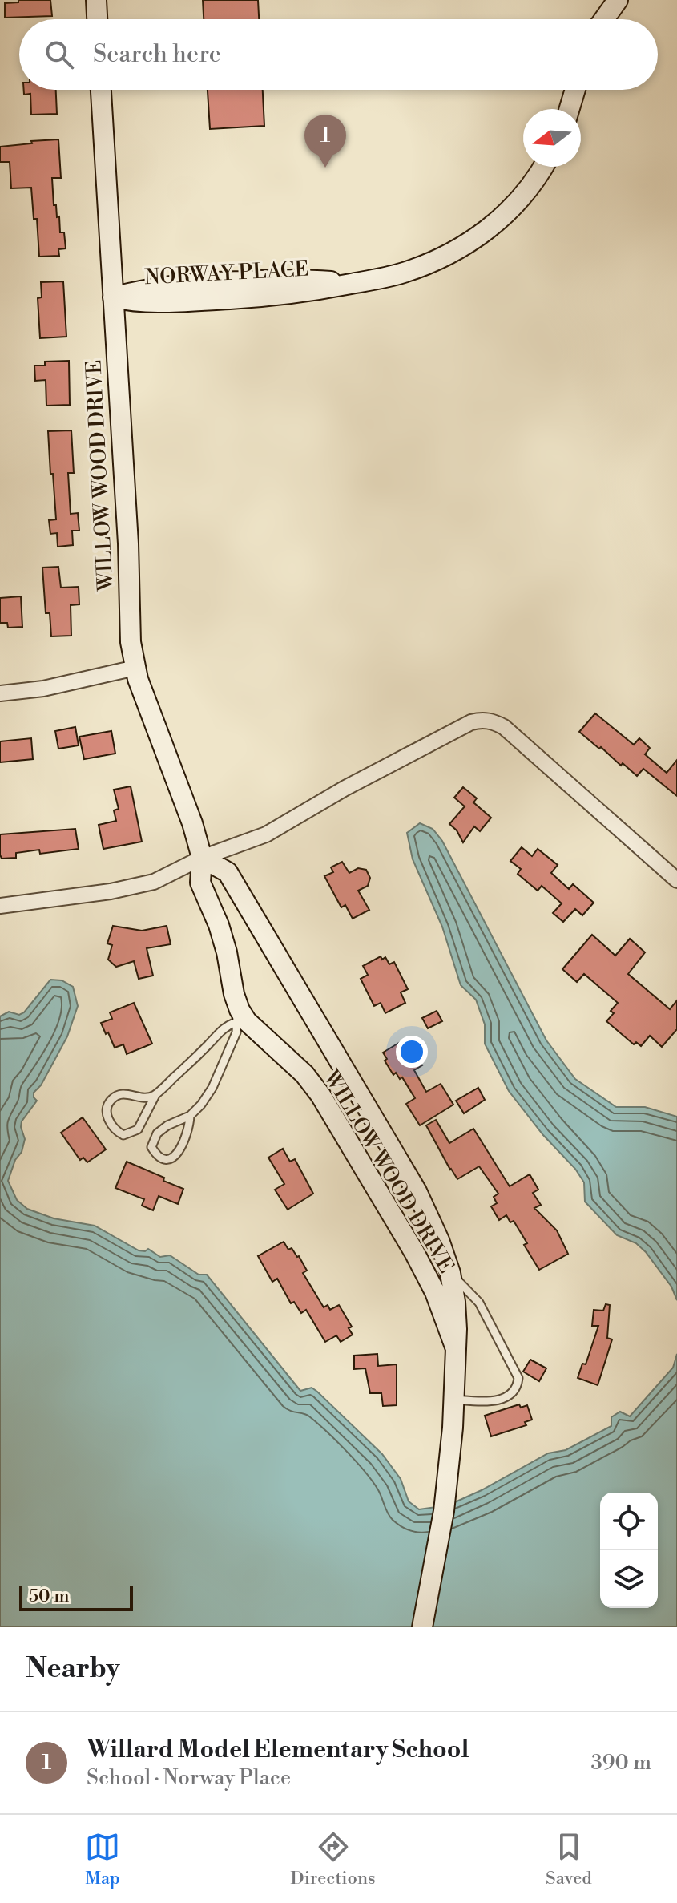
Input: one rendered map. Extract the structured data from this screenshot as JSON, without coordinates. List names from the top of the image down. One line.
{"streets":{"street":["NORWAY PLACE","WILLOW WOOD DRIVE"]},"crossings":[["NORWAY PLACE","WILLOW WOOD DRIVE"]],"scale_bar":"50 m","north":"left","page":{"search":"Search here","pins":"1","scale":"50 m","heading":"Nearby","list":[{"mark":"1","name":"Willard Model Elementary School","note":"School · Norway Place","value":"390 m"}],"nav":["Map","Directions","Saved"]}}
